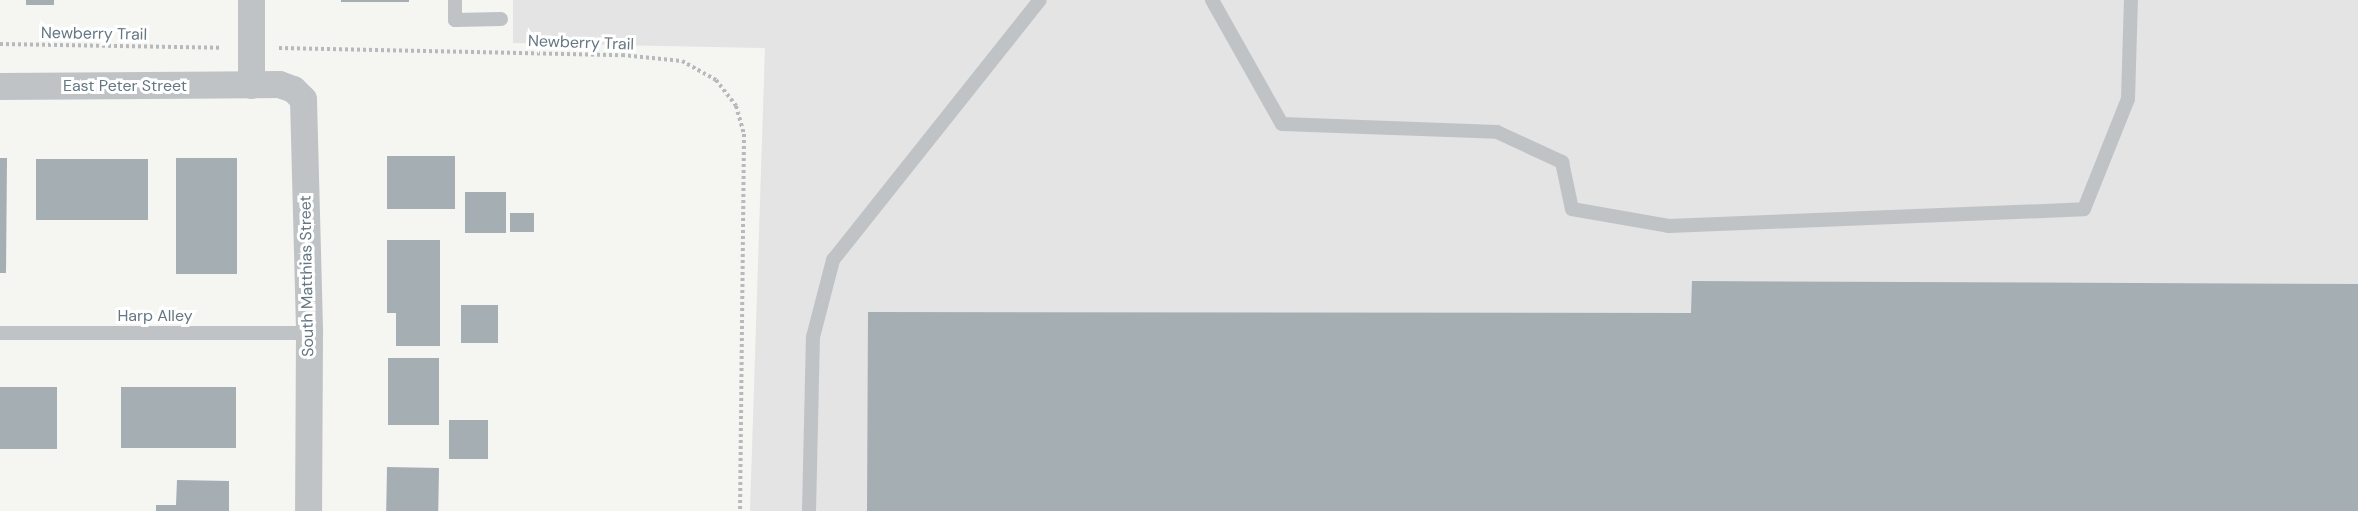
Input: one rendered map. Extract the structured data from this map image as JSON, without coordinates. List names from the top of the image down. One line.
{"streets":{"street":["East Peter Street","South Matthias Street"],"lane":["Harp Alley"],"path":["Newberry Trail"]},"crossings":[["East Peter Street","South Matthias Street"],["South Matthias Street","Harp Alley"]]}
